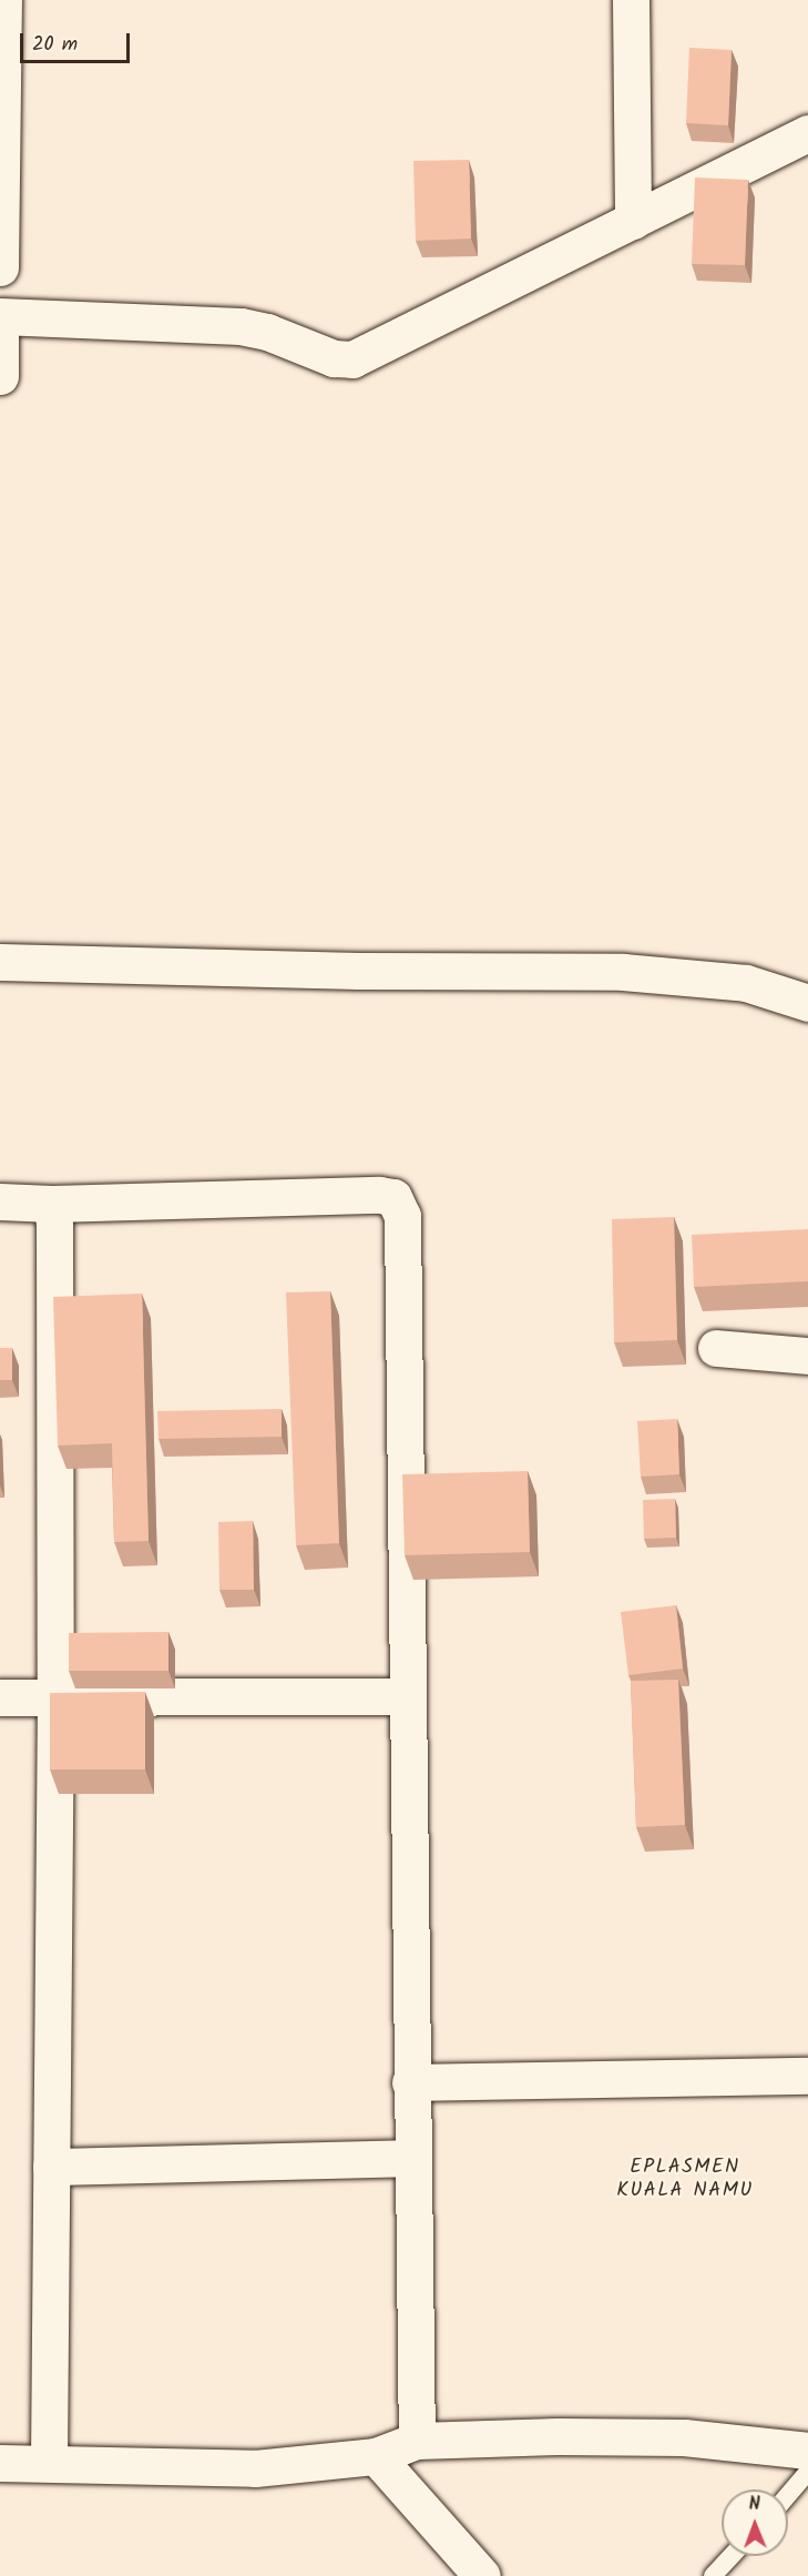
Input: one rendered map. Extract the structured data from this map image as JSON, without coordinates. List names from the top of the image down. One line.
{"districts":["EPLASMEN KUALA NAMU"],"scale_bar":"20 m","north":"top"}
